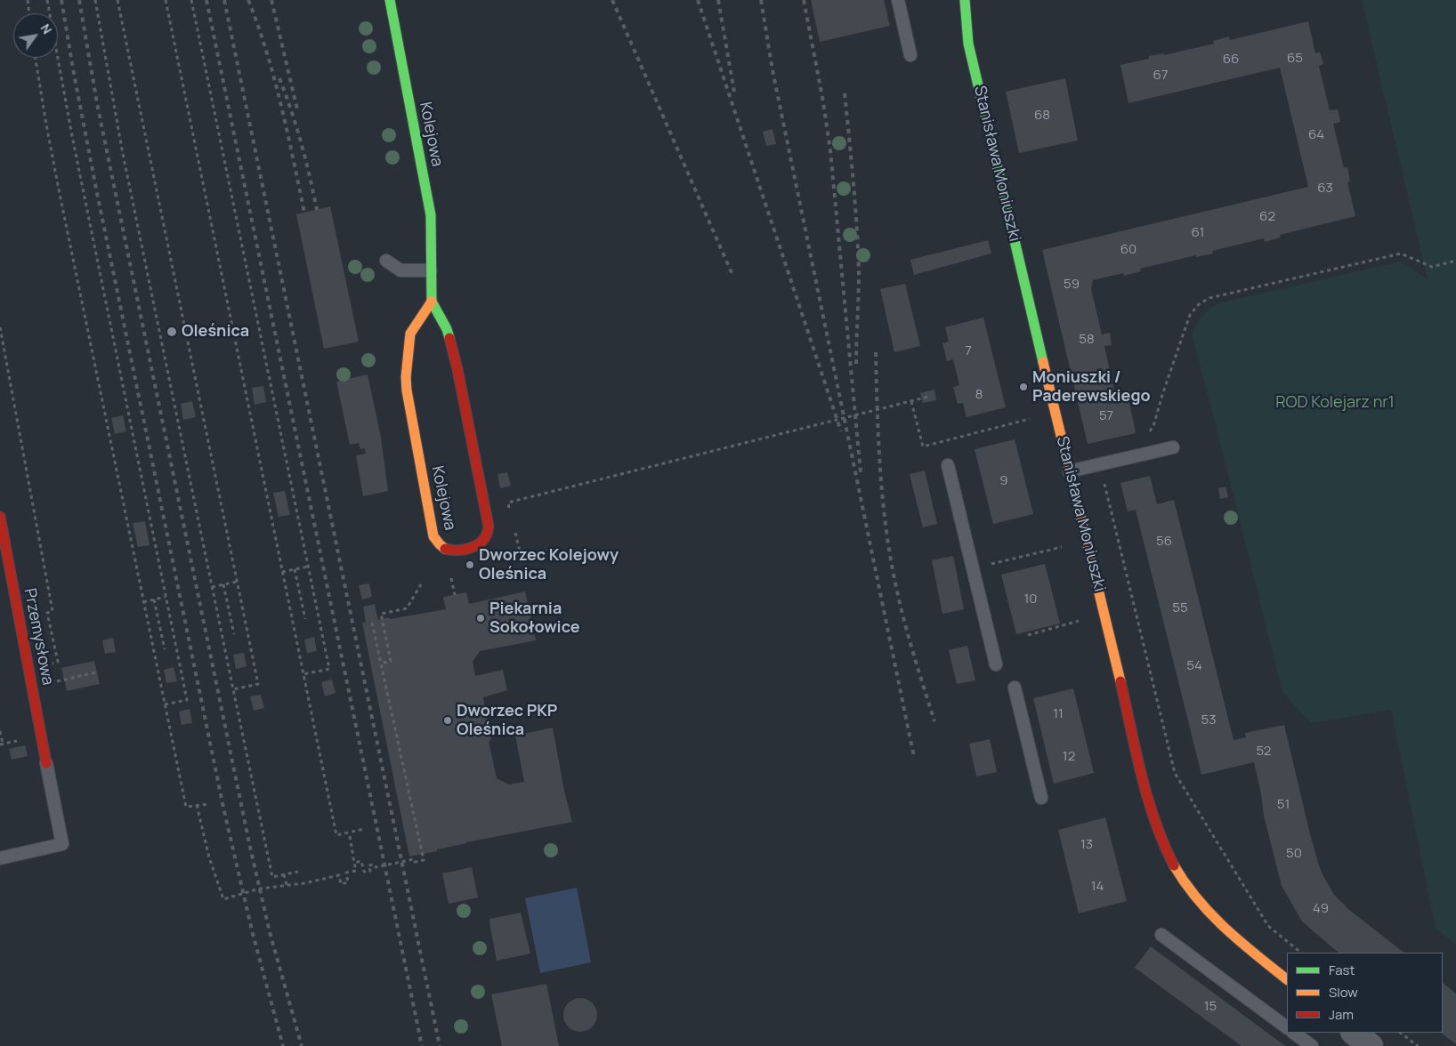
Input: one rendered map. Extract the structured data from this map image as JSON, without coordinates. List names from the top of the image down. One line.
{"streets":{"street":["Kolejowa","Stanisława Moniuszki","Przemysłowa"]},"parks":["ROD Kolejarz nr1"],"places":["Oleśnica","Moniuszki / Paderewskiego","Dworzec Kolejowy Oleśnica","Piekarnia Sokołowice","Dworzec PKP Oleśnica"],"house_numbers":["65","66","67","68","64","63","62","61","60","59","58","7","8","57","9","56","10","55","54","11","53","52","12","51","13","50","14","49","15"],"legend":["Fast","Slow","Jam"],"north":"top right"}
